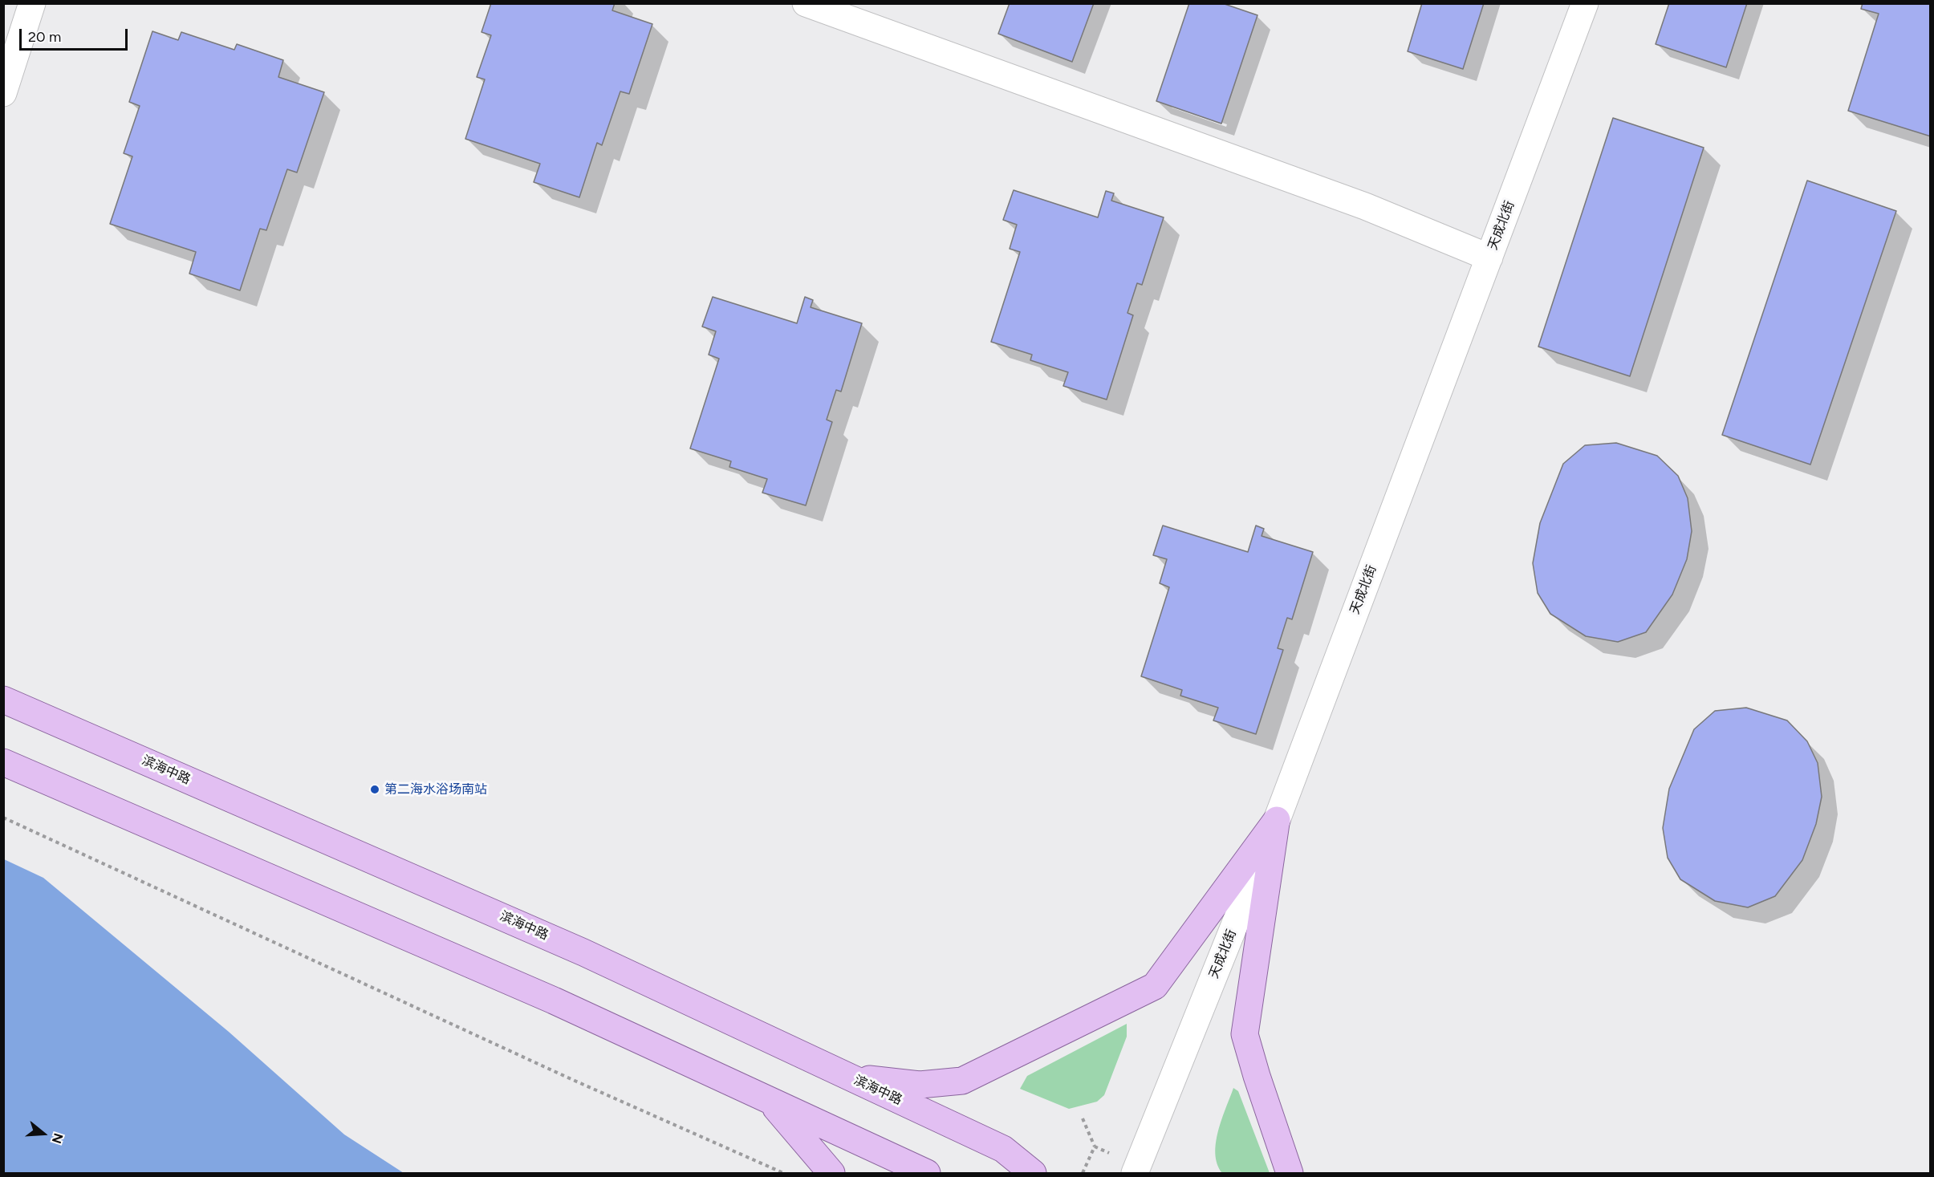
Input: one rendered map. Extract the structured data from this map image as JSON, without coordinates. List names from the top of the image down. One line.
{"streets":{"main road":["滨海中路"],"street":["天成北街"]},"places":["第二海水浴场南站"],"scale_bar":"20 m","north":"right"}
